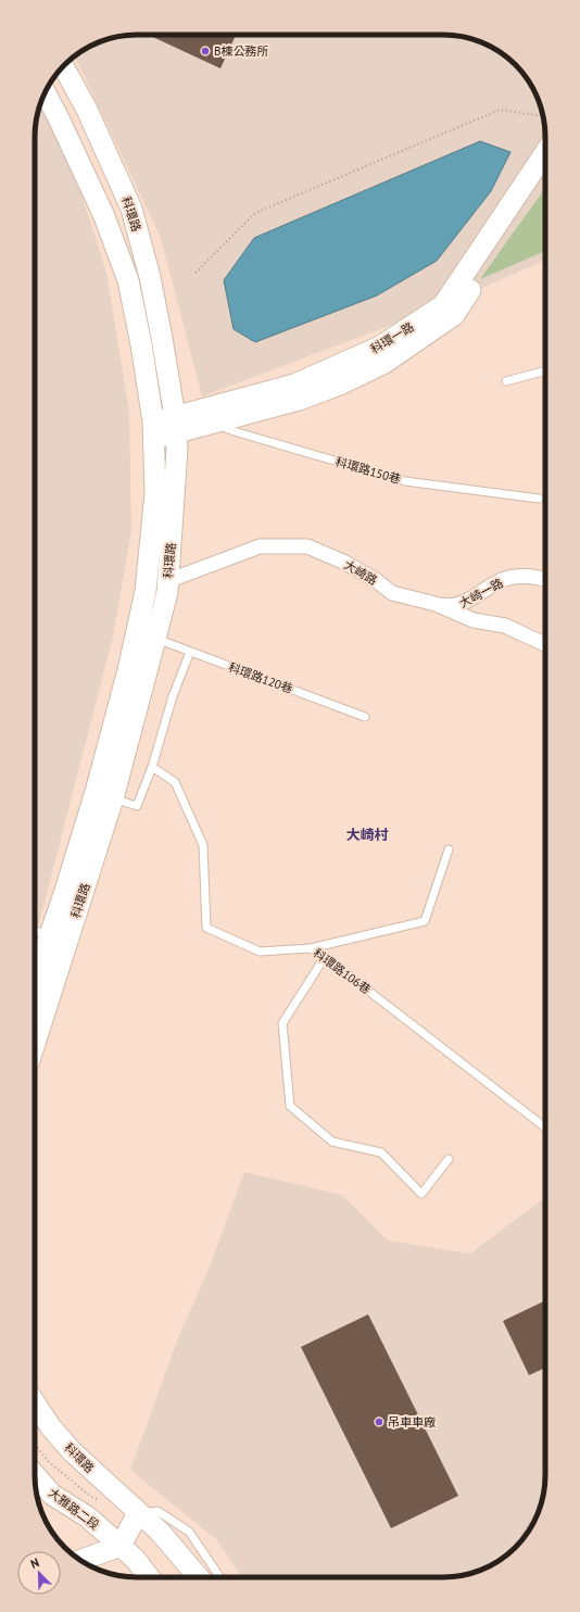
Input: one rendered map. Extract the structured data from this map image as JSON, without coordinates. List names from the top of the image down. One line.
{"streets":{"street":["科環路","科環一路","大崎路","大崎一路","大雅路二段"],"lane":["科環路150巷","科環路120巷","科環路106巷"]},"crossings":[["科環路","科環一路"],["科環路","大崎路"],["科環路","科環路120巷"],["科環一路","科環路150巷"],["大崎路","大崎一路"]],"districts":["大崎村"],"places":["B棟公務所","吊車車廠"],"north":"top left"}
